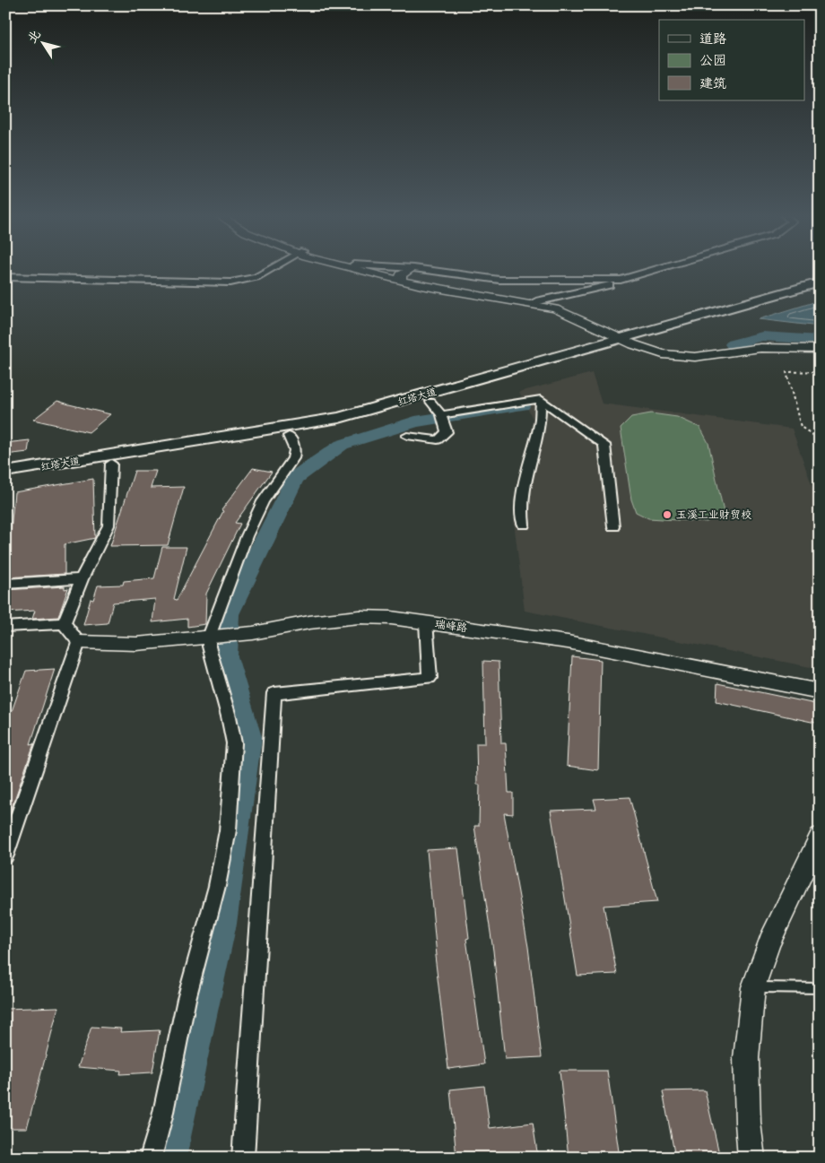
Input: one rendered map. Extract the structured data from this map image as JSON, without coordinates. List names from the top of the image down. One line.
{"streets":{"main road":["红塔大道"],"street":["瑞峰路"]},"places":["玉溪工业财贸校"],"legend":["道路","公园","建筑"],"north":"top left"}
